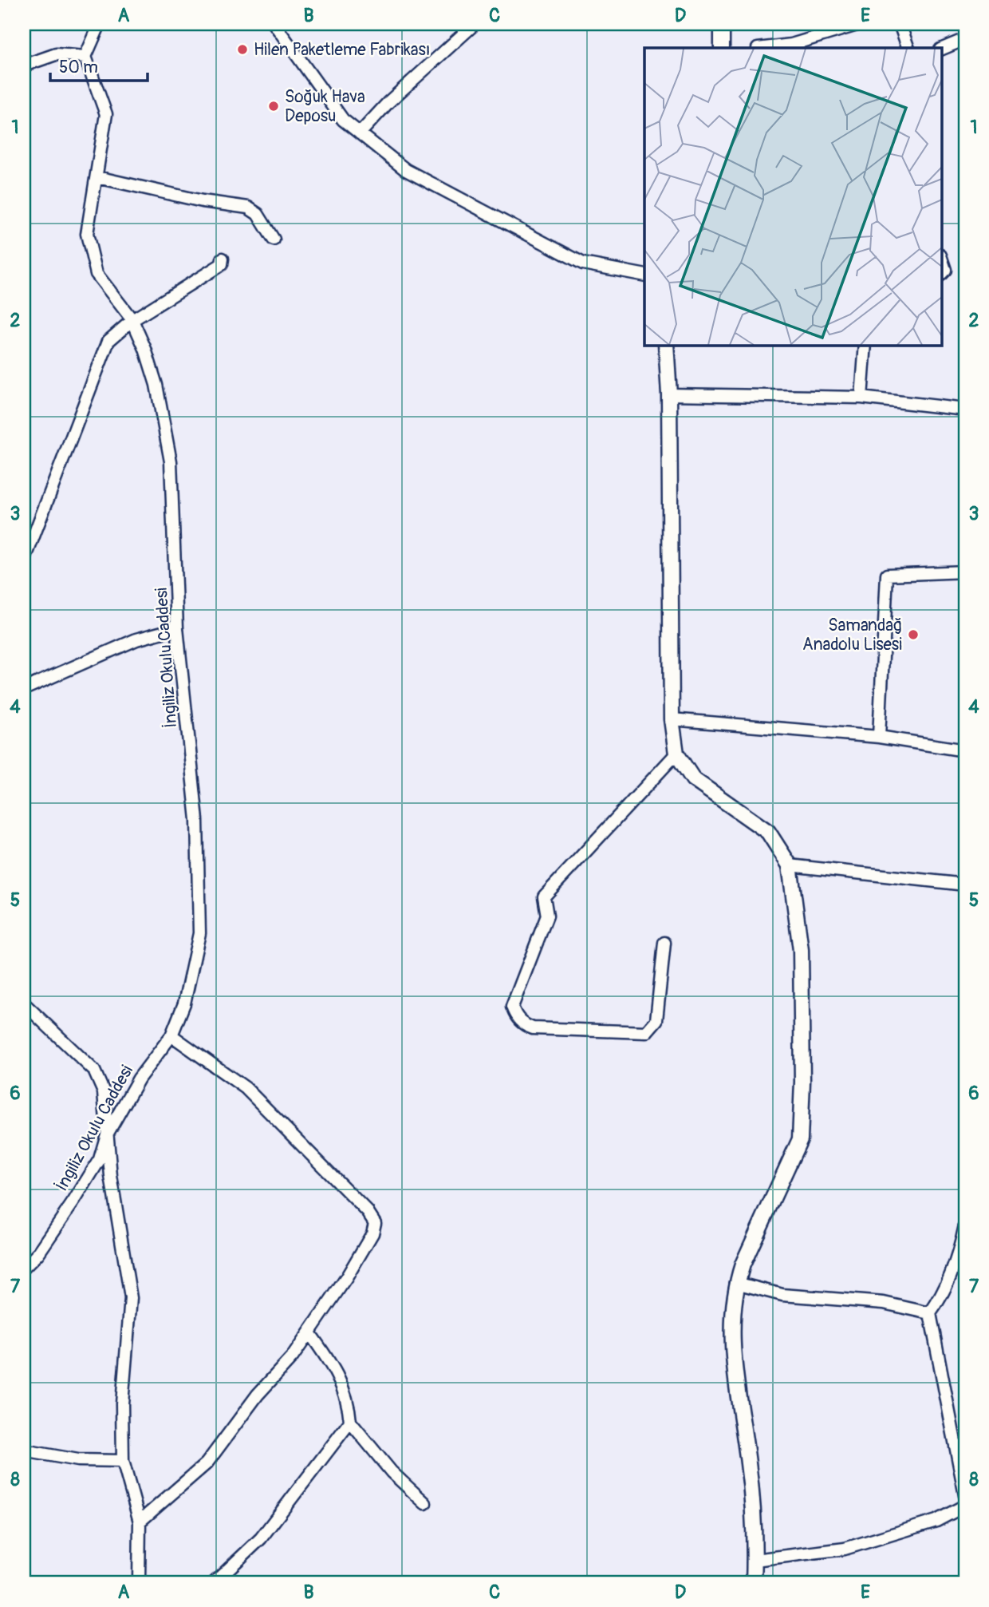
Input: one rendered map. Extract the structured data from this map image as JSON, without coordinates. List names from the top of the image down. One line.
{"streets":{"street":["İngiliz Okulu Caddesi"]},"places":["Hilen Paketleme Fabrikası","Soğuk Hava Deposu","Samandağ Anadolu Lisesi"],"scale_bar":"50 m","grid":{"columns":["A","B","C","D","E"],"rows":["1","2","3","4","5","6","7","8"]}}
